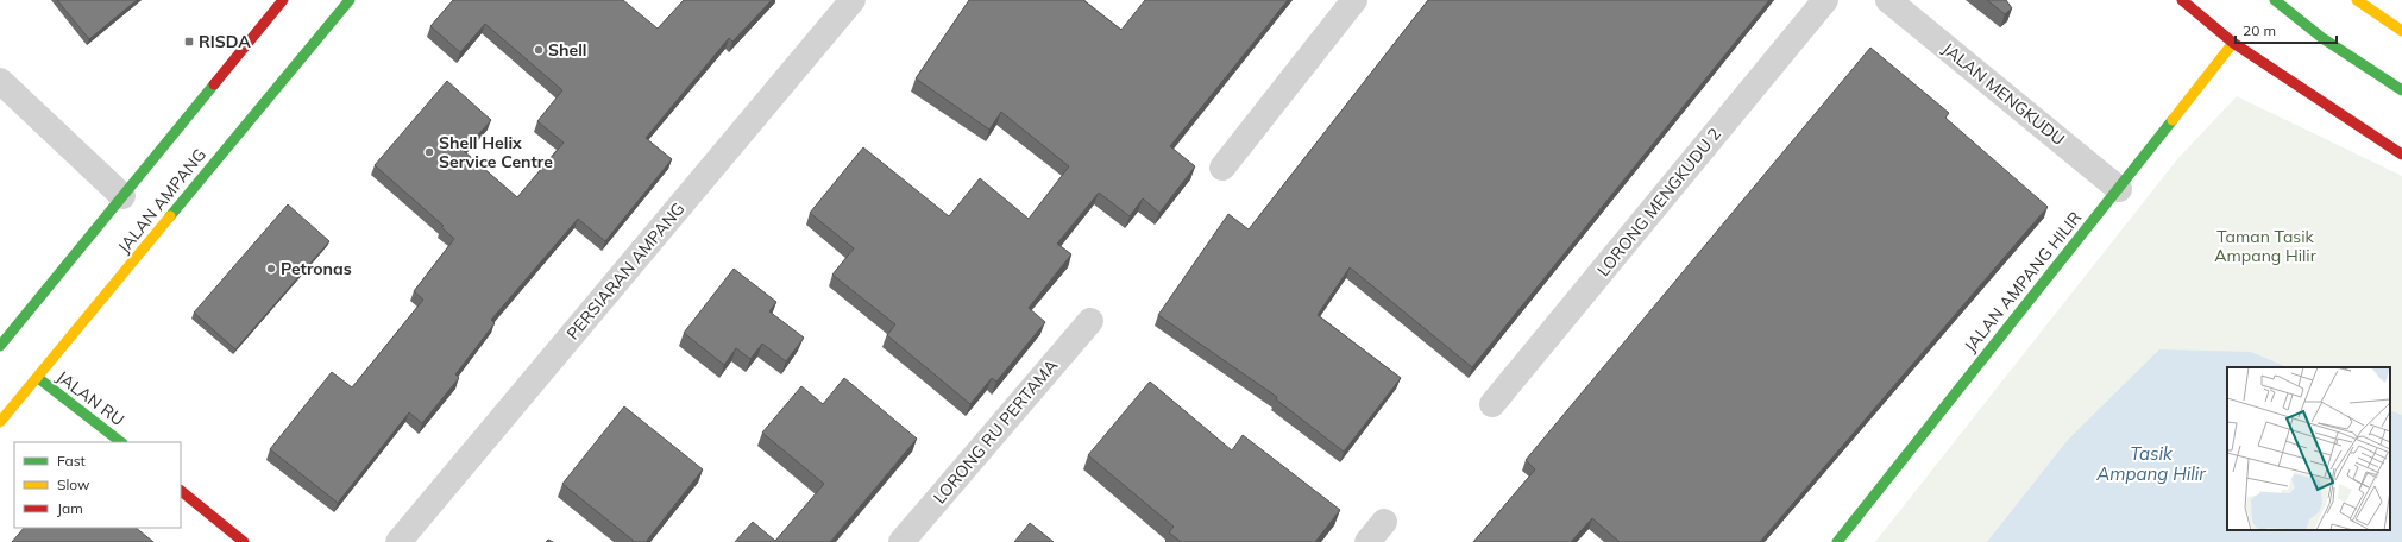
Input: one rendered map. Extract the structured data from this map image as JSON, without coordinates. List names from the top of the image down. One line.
{"streets":{"main road":["JALAN AMPANG","JALAN AMPANG HILIR","JALAN RU"],"street":["JALAN MENGKUDU","LORONG MENGKUDU 2","PERSIARAN AMPANG","LORONG RU PERTAMA"]},"crossings":[["JALAN MENGKUDU","JALAN AMPANG HILIR"],["JALAN AMPANG","JALAN RU"]],"water":["Tasik Ampang Hilir"],"parks":["Taman Tasik Ampang Hilir"],"places":{"transit":["RISDA"],"other":["Shell","Shell Helix Service Centre","Petronas"]},"legend":["Fast","Slow","Jam"],"scale_bar":"20 m"}
